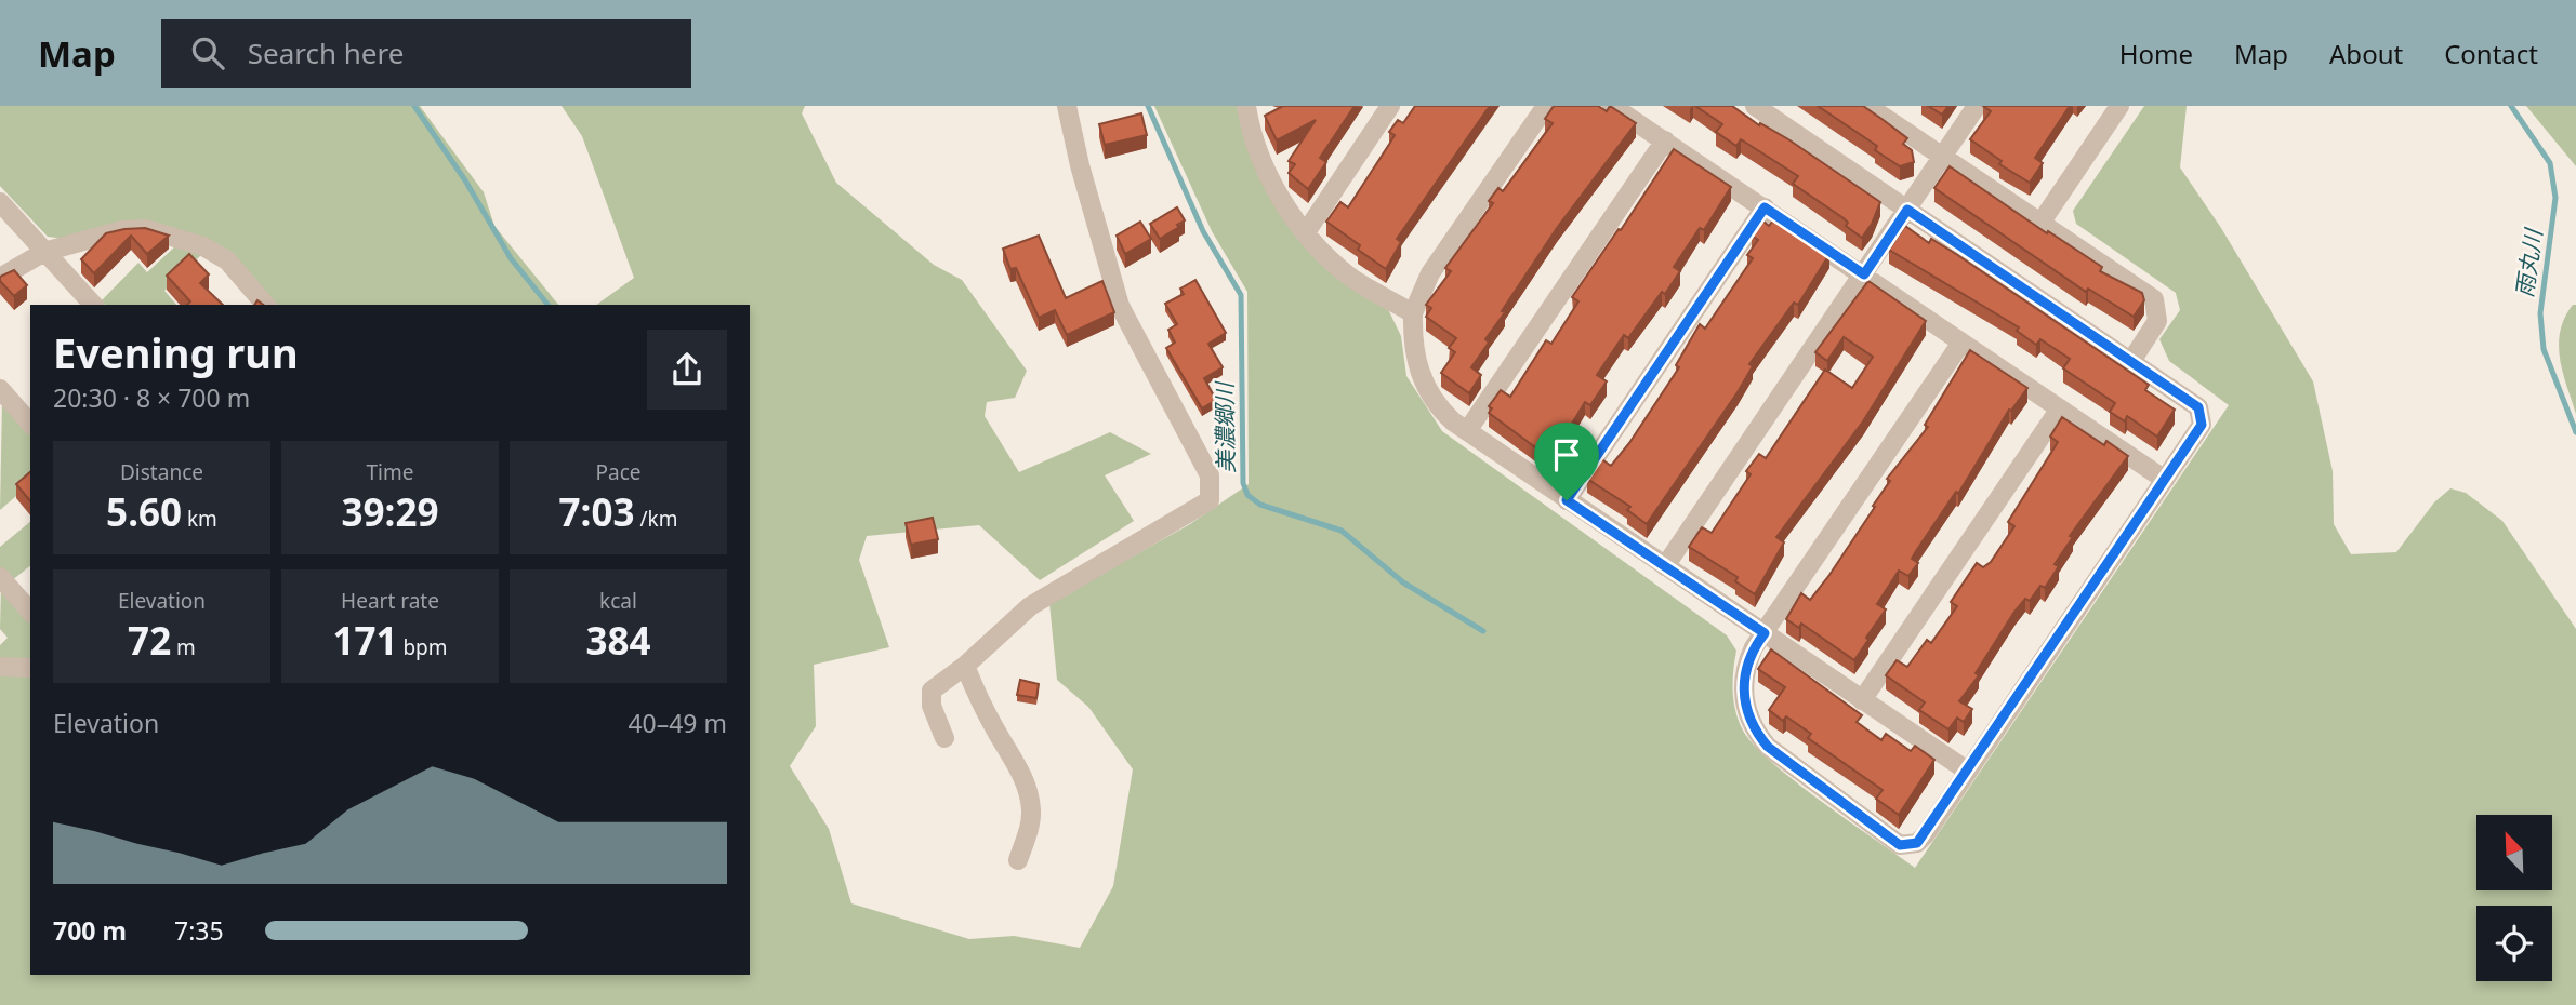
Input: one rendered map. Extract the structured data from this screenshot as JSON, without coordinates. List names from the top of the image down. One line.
{"water":["雨丸川","美濃郷川"],"north":"top left","page":{"header":"Map","search":"Search here","nav":["Home","Map","About","Contact"],"heading":["Evening run","20:30 · 8 × 700 m"],"stats":[["Distance","5.60 km"],["Time","39:29"],["Pace","7:03 /km"],["Elevation","72 m"],["Heart rate","171 bpm"],["kcal","384"]],"chart":["Elevation","40–49 m"],"list":[{"name":"700 m","note":"7:35"}]}}
